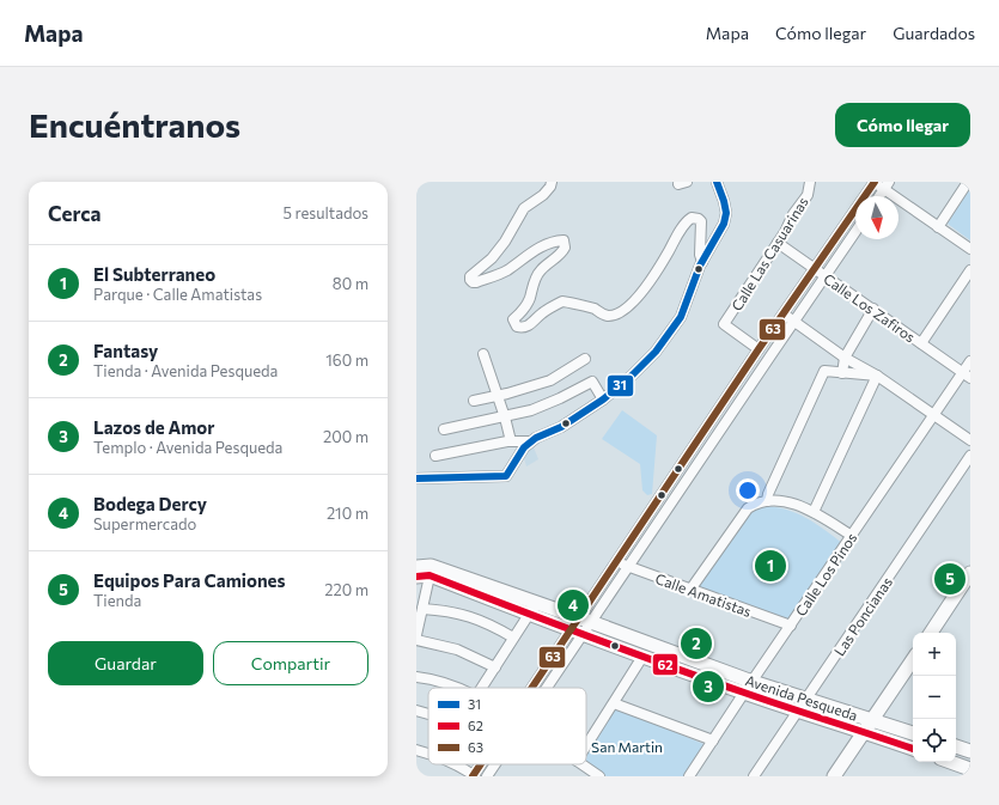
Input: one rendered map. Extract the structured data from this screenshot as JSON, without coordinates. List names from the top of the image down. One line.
{"streets":{"main road":["Avenida Pesqueda"],"street":["Calle Las Casuarinas","Calle Los Zafiros","Calle Los Pinos","Calle Amatistas","Las Poncianas"]},"crossings":[["Calle Las Casuarinas","Calle Los Zafiros"],["Calle Los Zafiros","Calle Los Pinos"],["Calle Los Pinos","Calle Amatistas"],["Calle Los Pinos","Avenida Pesqueda"],["Las Poncianas","Avenida Pesqueda"]],"parks":["San Martin"],"lines":["transit line 31","transit line 63","transit line 62"],"legend":["31","62","63"],"north":"bottom","page":{"header":"Mapa","nav":["Mapa","Cómo llegar","Guardados"],"buttons":["Cómo llegar",["Guardar","Compartir"]],"title":"Encuéntranos","heading":["Cerca","5 resultados"],"list":[{"mark":"1","name":"El Subterraneo","note":"Parque · Calle Amatistas","value":"80 m"},{"mark":"2","name":"Fantasy","note":"Tienda · Avenida Pesqueda","value":"160 m"},{"mark":"3","name":"Lazos de Amor","note":"Templo · Avenida Pesqueda","value":"200 m"},{"mark":"4","name":"Bodega Dercy","note":"Supermercado","value":"210 m"},{"mark":"5","name":"Equipos Para Camiones","note":"Tienda","value":"220 m"}],"pins":["1","5","4","2","3"],"map_buttons":["+","−"]}}
